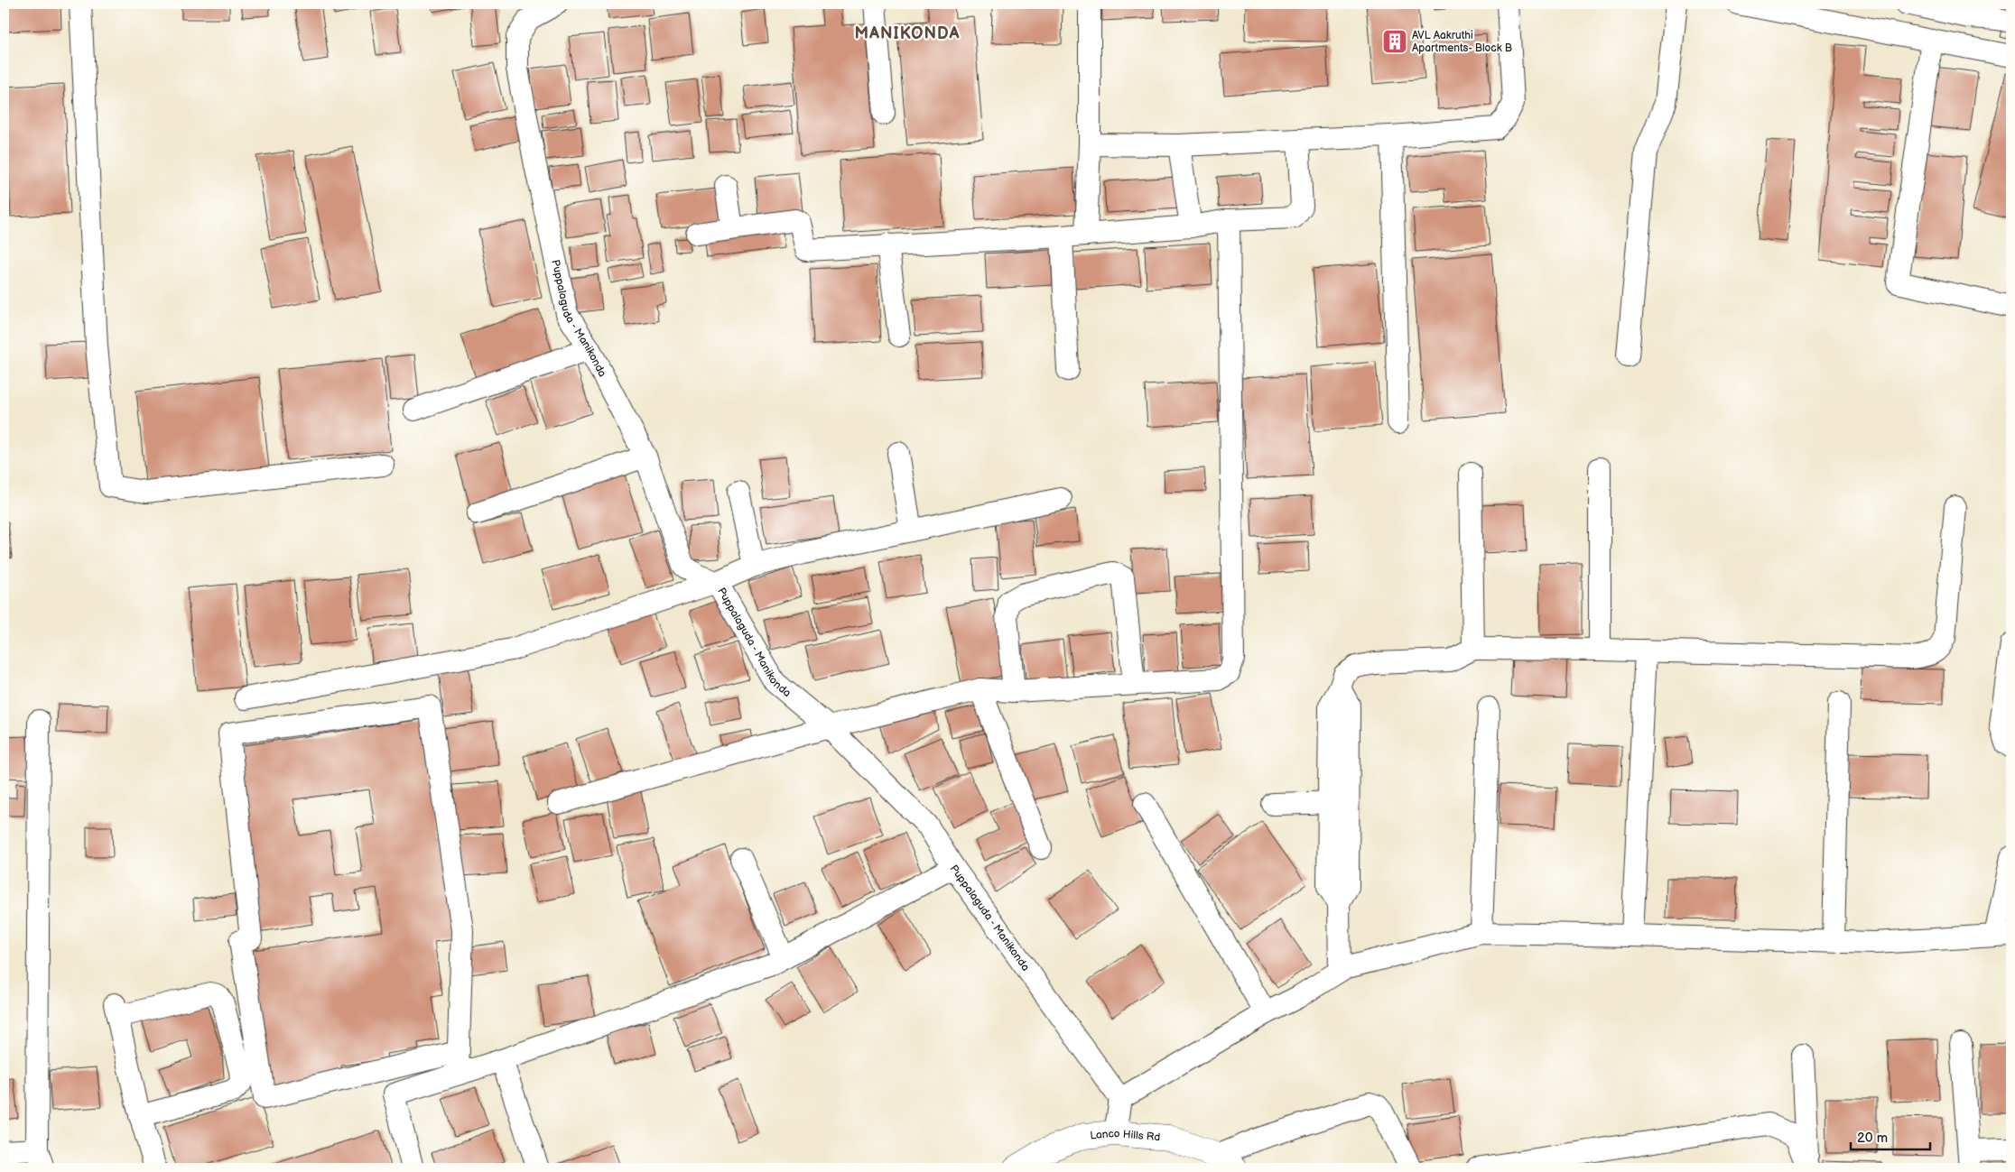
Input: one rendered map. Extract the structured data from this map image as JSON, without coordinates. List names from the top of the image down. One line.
{"streets":{"street":["Puppalaguda - Manikonda","Lanco Hills Rd"]},"districts":["MANIKONDA"],"places":{"building":["AVL Aakruthi Apartments- Block B"]},"scale_bar":"20 m"}
